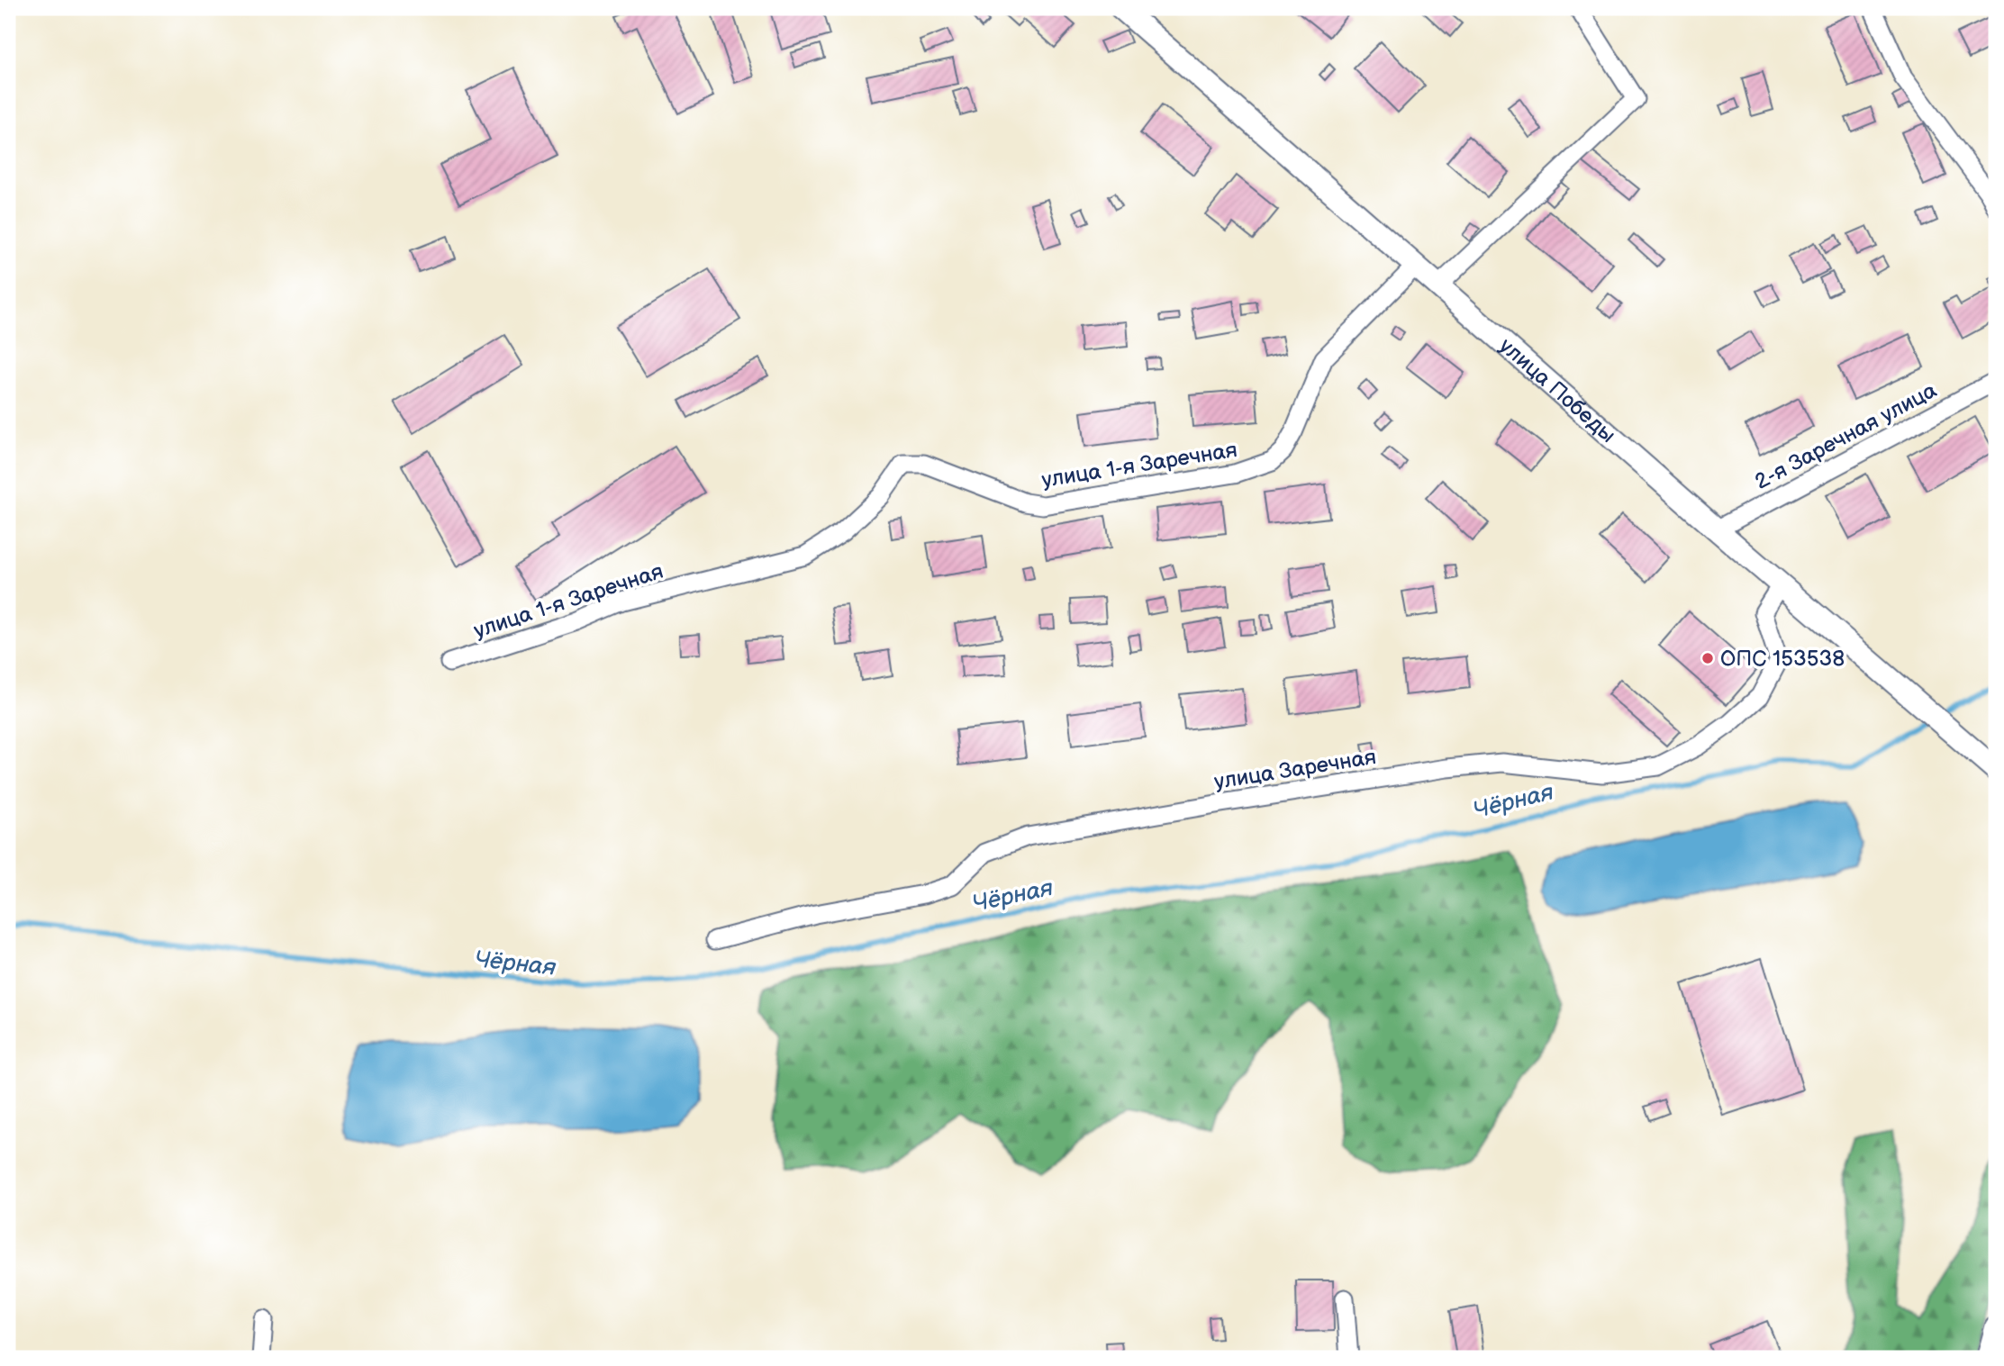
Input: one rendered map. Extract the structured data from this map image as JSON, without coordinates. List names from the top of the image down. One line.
{"streets":{"street":["улица Победы","2-я Заречная улица","улица 1-я Заречная","улица Заречная"]},"crossings":[["улица Победы","2-я Заречная улица"],["улица Победы","улица 1-я Заречная"],["улица Победы","улица Заречная"]],"water":["Чёрная"],"places":["ОПС 153538"]}
